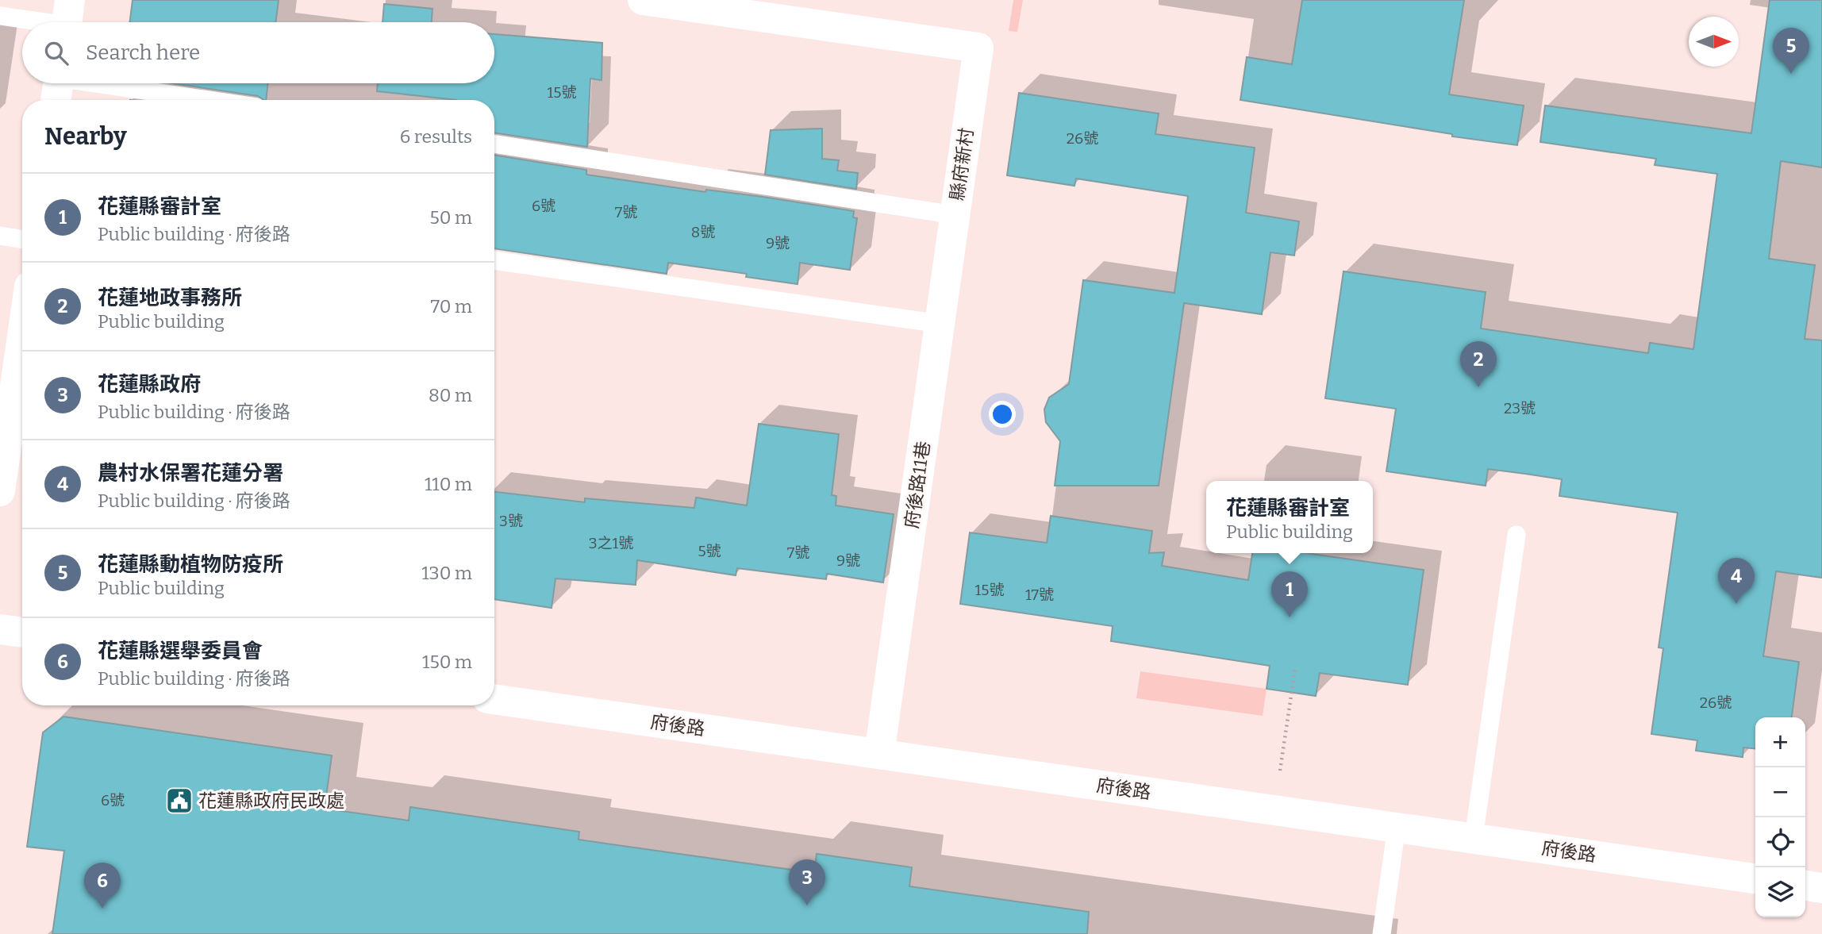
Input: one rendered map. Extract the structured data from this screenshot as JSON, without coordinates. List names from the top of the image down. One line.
{"streets":{"street":["縣府新村","府後路11巷","府後路"]},"crossings":[["縣府新村","府後路11巷"],["府後路11巷","府後路"]],"places":{"public building":["花蓮縣政府民政處"]},"house_numbers":["15號","26號","6號","7號","8號","9號","23號","3號","3之1號","5號","7號","9號","15號","17號","26號","6號"],"north":"right","page":{"search":"Search here","pins":["5","2","4","1","3","6"],"heading":["Nearby","6 results"],"list":[{"mark":"1","name":"花蓮縣審計室","note":"Public building · 府後路","value":"50 m"},{"mark":"2","name":"花蓮地政事務所","note":"Public building","value":"70 m"},{"mark":"3","name":"花蓮縣政府","note":"Public building · 府後路","value":"80 m"},{"mark":"4","name":"農村水保署花蓮分署","note":"Public building · 府後路","value":"110 m"},{"mark":"5","name":"花蓮縣動植物防疫所","note":"Public building","value":"130 m"},{"mark":"6","name":"花蓮縣選舉委員會","note":"Public building · 府後路","value":"150 m"}],"popup":["花蓮縣審計室","Public building"],"map_buttons":["+","−"]}}
